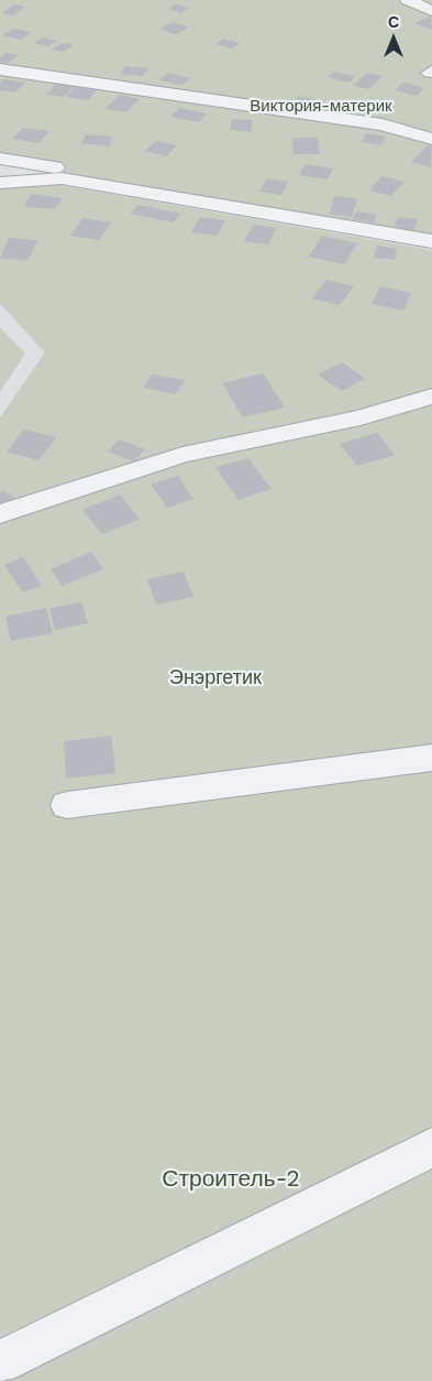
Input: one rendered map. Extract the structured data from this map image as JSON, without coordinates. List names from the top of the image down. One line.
{"parks":["Виктория-материк","Энэргетик","Строитель-2"],"north":"top"}
